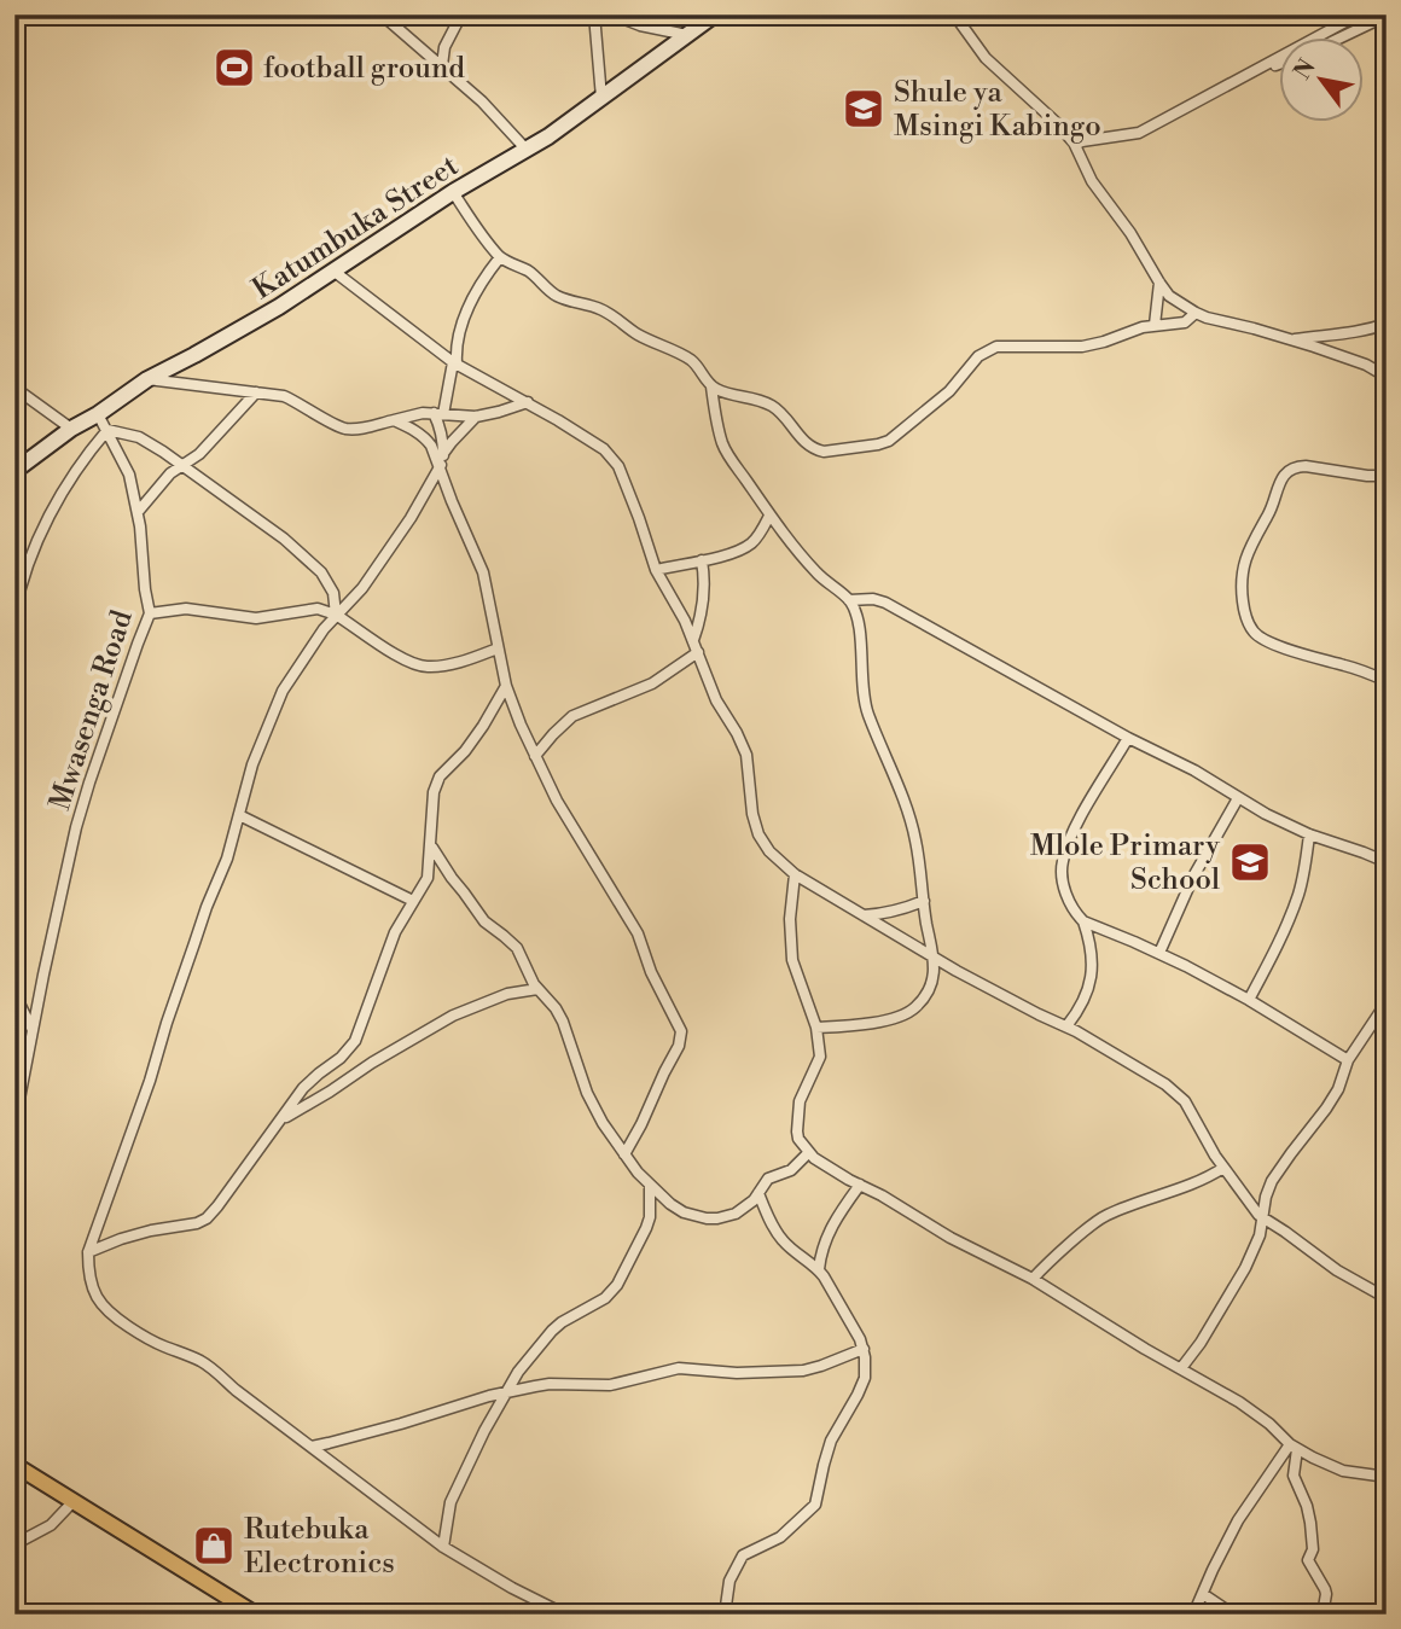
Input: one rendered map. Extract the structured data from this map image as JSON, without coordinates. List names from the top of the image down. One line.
{"streets":{"main road":["Katumbuka Street"],"street":["Mwasenga Road"]},"crossings":[["Katumbuka Street","Mwasenga Road"]],"places":{"sports":["football ground"],"school or university":["Shule ya Msingi Kabingo","Mlole Primary School"],"shop":["Rutebuka Electronics"]},"north":"top left"}
